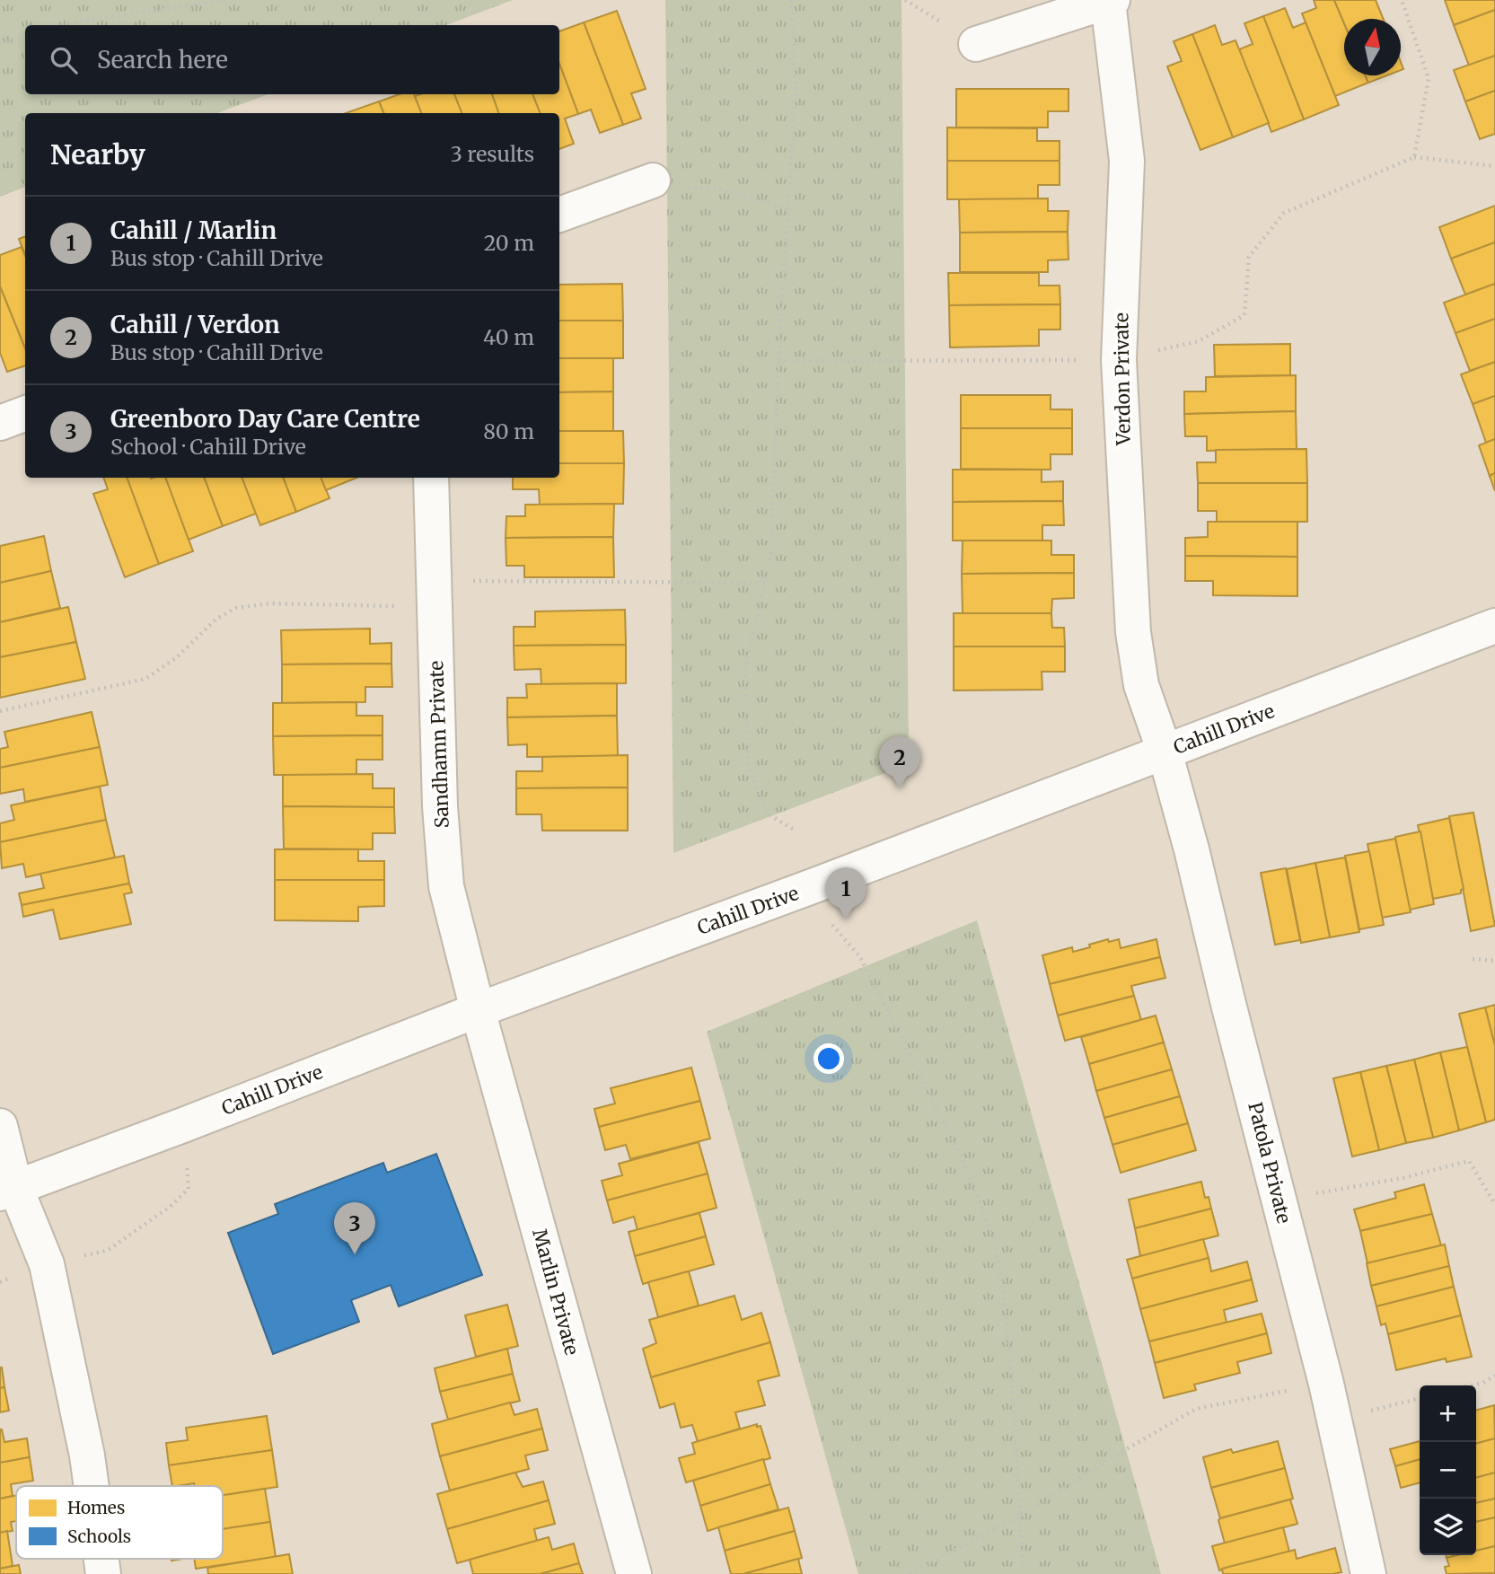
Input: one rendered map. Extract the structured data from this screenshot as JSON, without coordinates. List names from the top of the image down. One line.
{"streets":{"street":["Verdon Private","Cahill Drive","Sandhamn Private","Patola Private","Marlin Private"]},"crossings":[["Verdon Private","Cahill Drive"],["Verdon Private","Patola Private"],["Cahill Drive","Sandhamn Private"],["Cahill Drive","Patola Private"],["Cahill Drive","Marlin Private"],["Sandhamn Private","Marlin Private"]],"legend":["Homes","Schools"],"north":"top","page":{"search":"Search here","heading":["Nearby","3 results"],"list":[{"mark":"1","name":"Cahill / Marlin","note":"Bus stop · Cahill Drive","value":"20 m"},{"mark":"2","name":"Cahill / Verdon","note":"Bus stop · Cahill Drive","value":"40 m"},{"mark":"3","name":"Greenboro Day Care Centre","note":"School · Cahill Drive","value":"80 m"}],"pins":["2","1","3"],"map_buttons":["+","−"]}}
